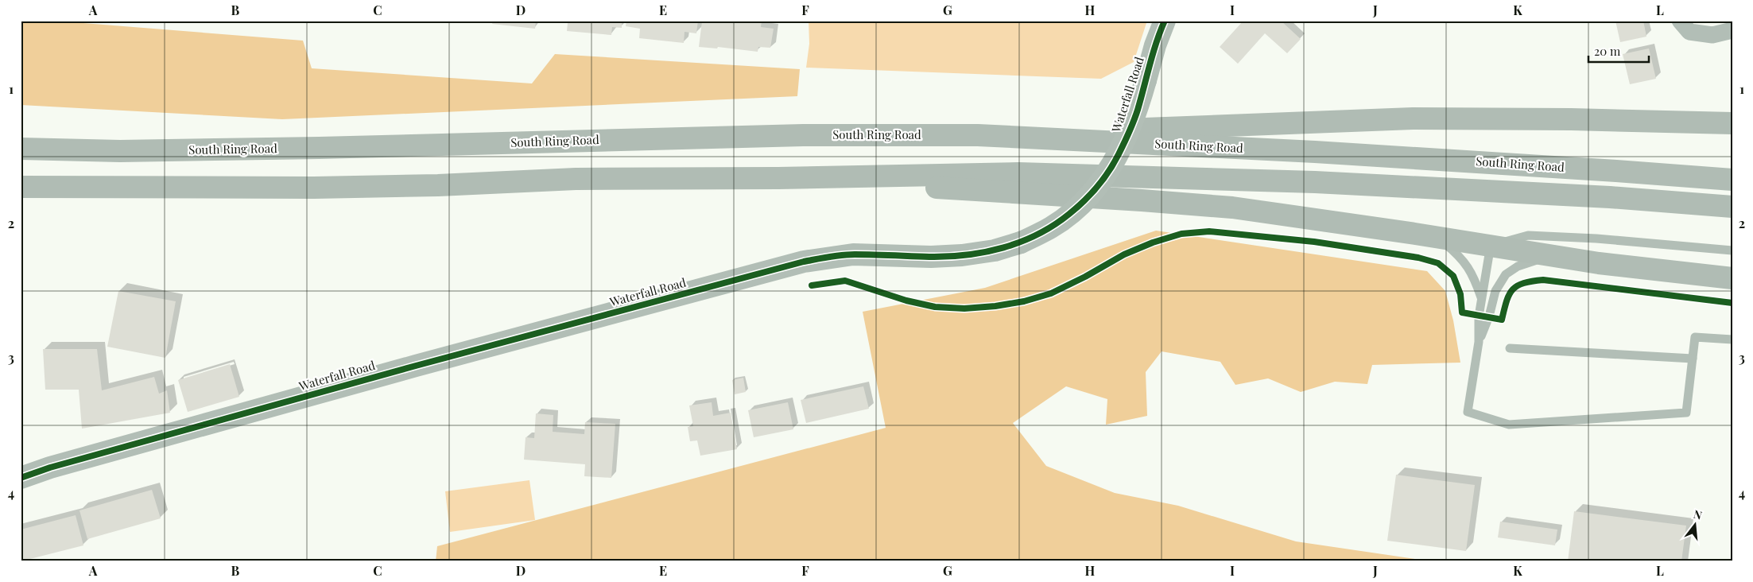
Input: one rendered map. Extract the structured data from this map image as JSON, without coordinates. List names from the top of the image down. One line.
{"streets":{"highway":["South Ring Road"],"street":["Waterfall Road"]},"scale_bar":"20 m","north":"top","grid":{"columns":["A","B","C","D","E","F","G","H","I","J","K","L"],"rows":["1","2","3","4"]}}
